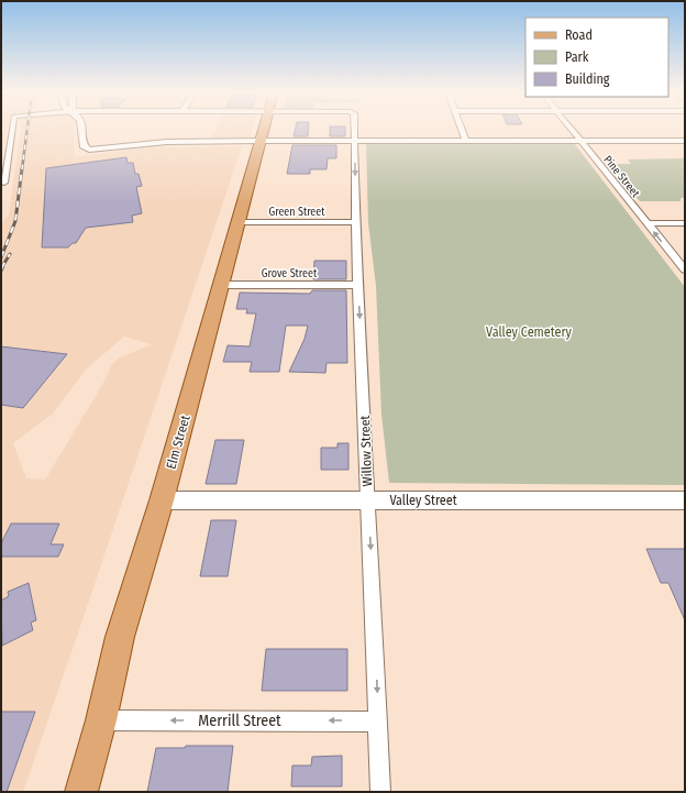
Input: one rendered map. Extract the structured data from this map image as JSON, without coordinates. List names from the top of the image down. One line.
{"streets":{"main road":["Elm Street","Valley Street"],"street":["Pine Street","Green Street","Grove Street","Willow Street","Merrill Street"]},"crossings":[["Green Street","Elm Street"],["Green Street","Willow Street"],["Grove Street","Elm Street"],["Grove Street","Willow Street"],["Elm Street","Valley Street"],["Elm Street","Merrill Street"],["Willow Street","Valley Street"],["Willow Street","Merrill Street"]],"one_way":["Willow Street","Merrill Street"],"parks":["Valley Cemetery"],"legend":["Road","Park","Building"]}
